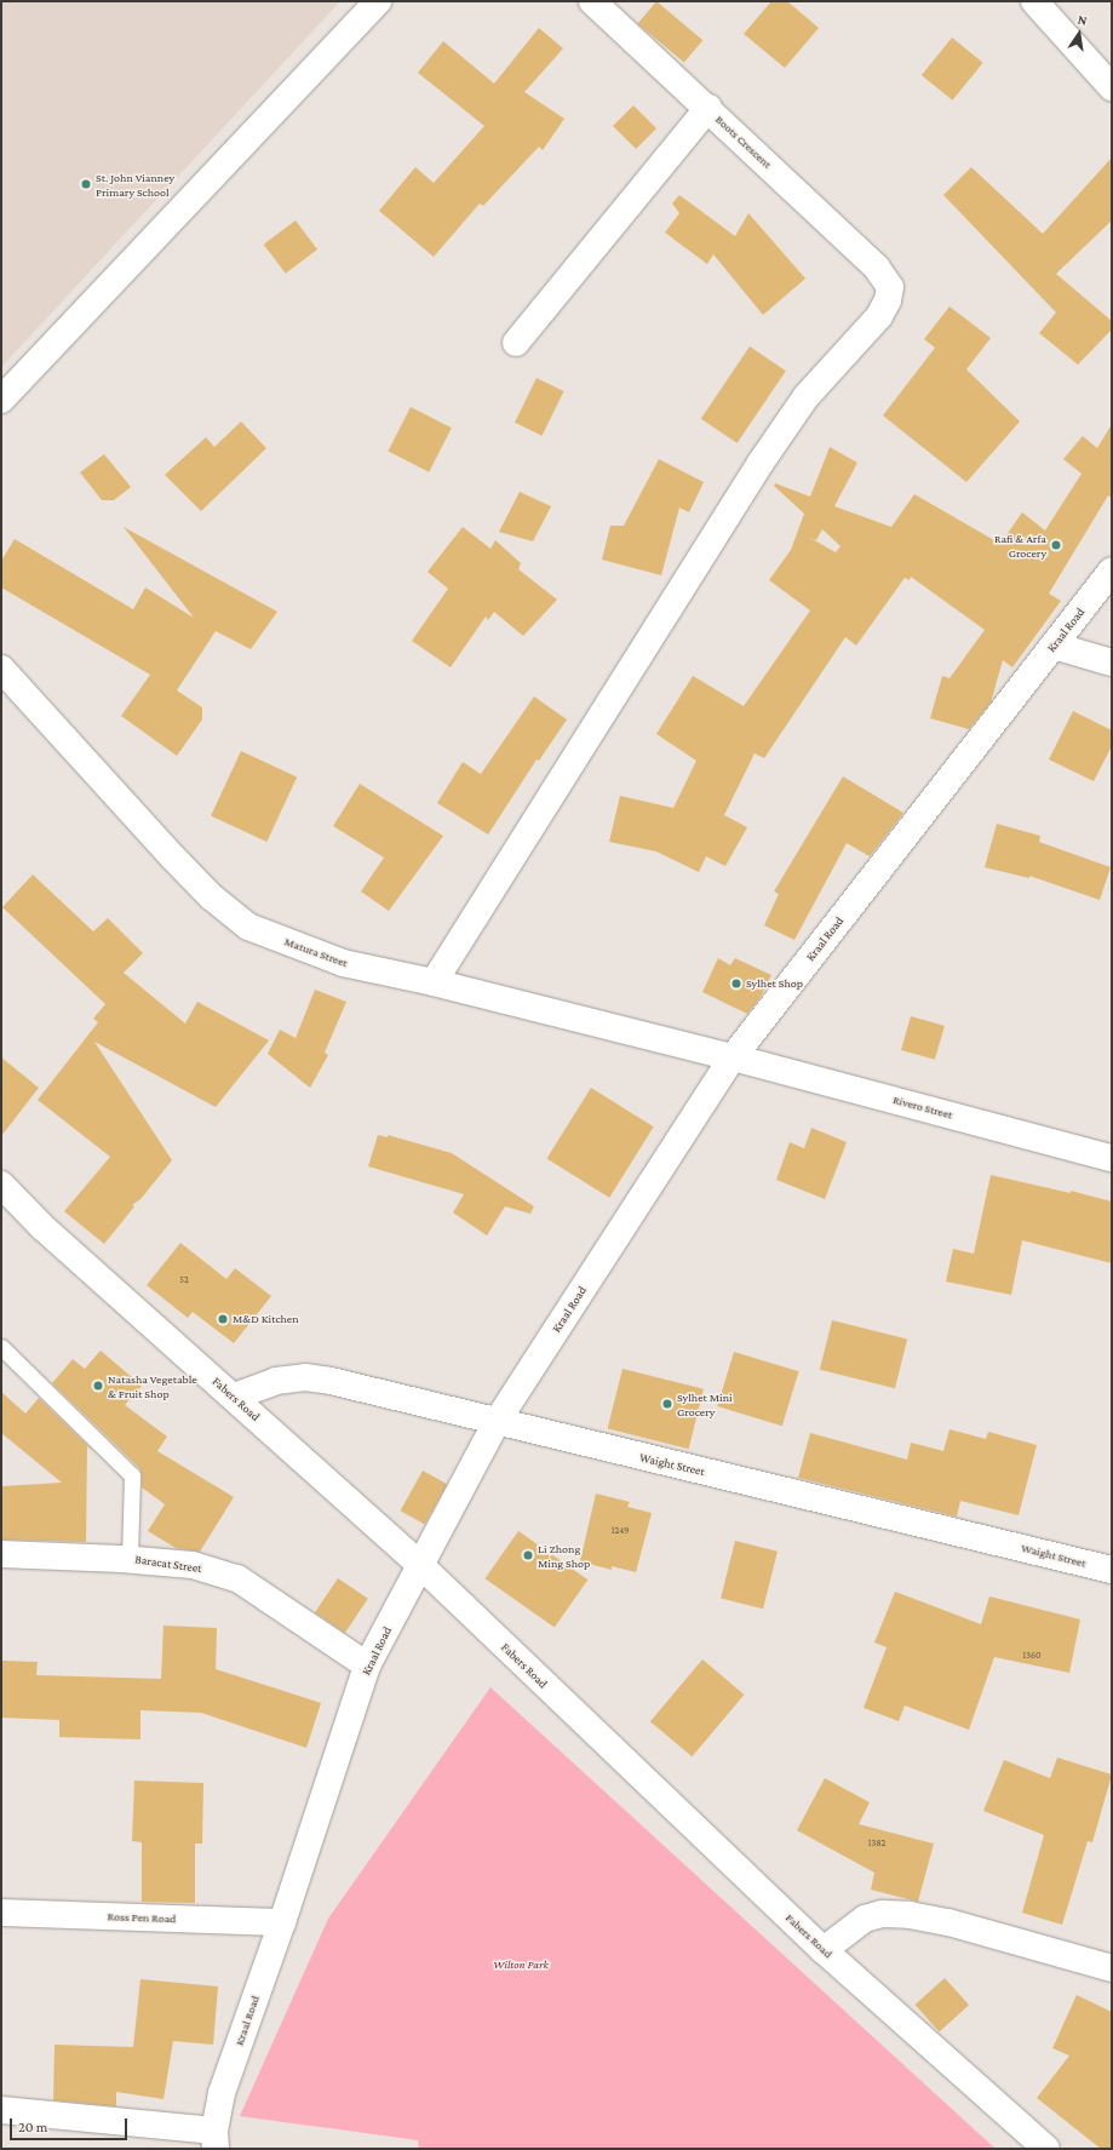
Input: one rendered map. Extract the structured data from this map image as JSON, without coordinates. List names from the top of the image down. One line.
{"streets":{"street":["Boots Crescent","Kraal Road","Matura Street","Rivero Street","Fabers Road","Waight Street","Baracat Street","Ross Pen Road"]},"crossings":[["Boots Crescent","Matura Street"],["Kraal Road","Matura Street"],["Kraal Road","Rivero Street"],["Kraal Road","Fabers Road"],["Kraal Road","Waight Street"],["Kraal Road","Baracat Street"],["Kraal Road","Ross Pen Road"],["Matura Street","Rivero Street"],["Fabers Road","Waight Street"]],"parks":["Wilton Park"],"places":["St. John Vianney Primary School","Rafi & Arfa Grocery","Sylhet Shop","M&D Kitchen","Natasha Vegetable & Fruit Shop","Sylhet Mini Grocery","Li Zhong Ming Shop"],"house_numbers":["52","1249","1360","1382"],"scale_bar":"20 m","north":"top"}
